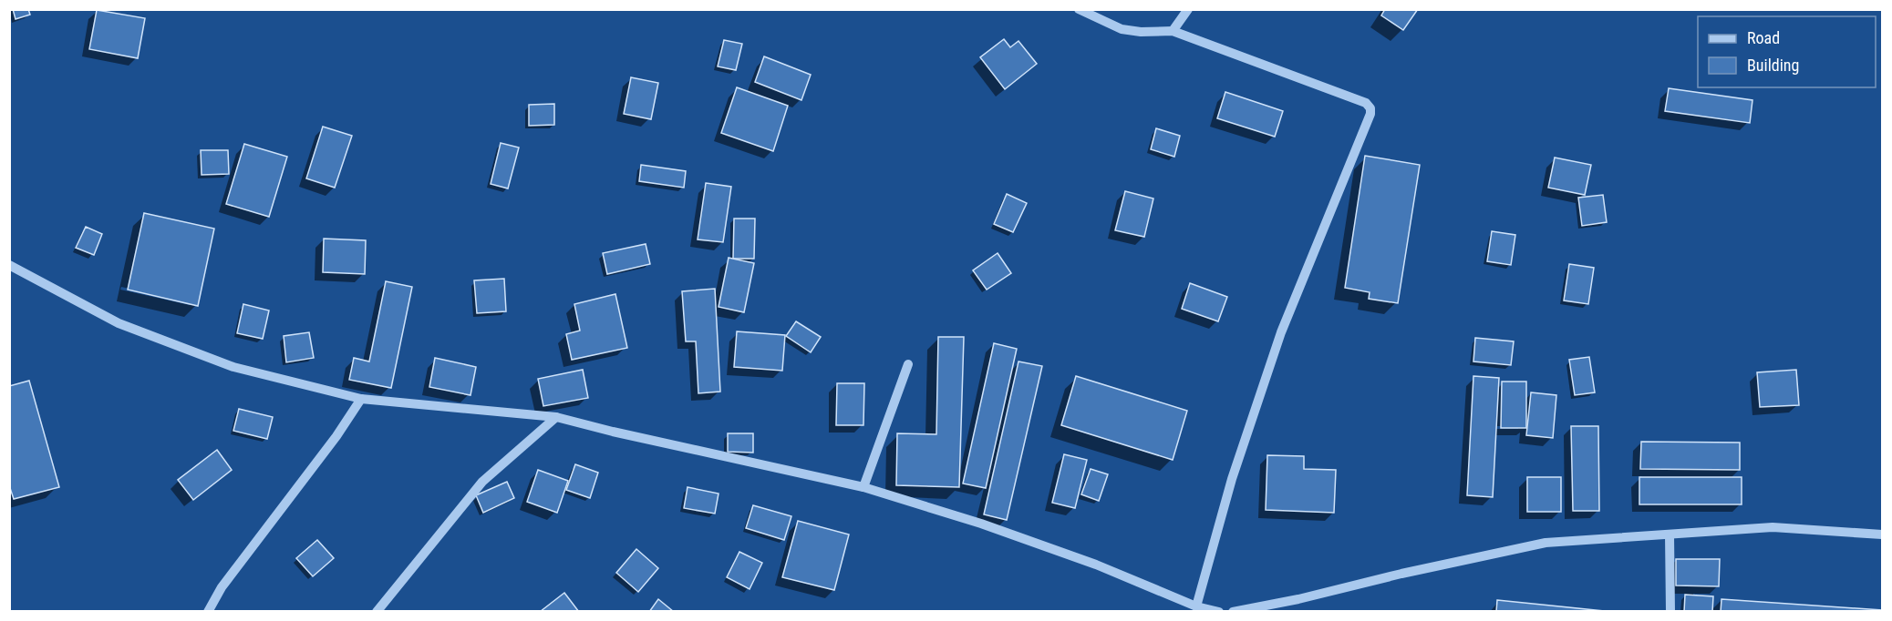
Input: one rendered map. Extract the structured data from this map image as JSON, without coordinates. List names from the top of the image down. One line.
{"legend":["Road","Building"]}
